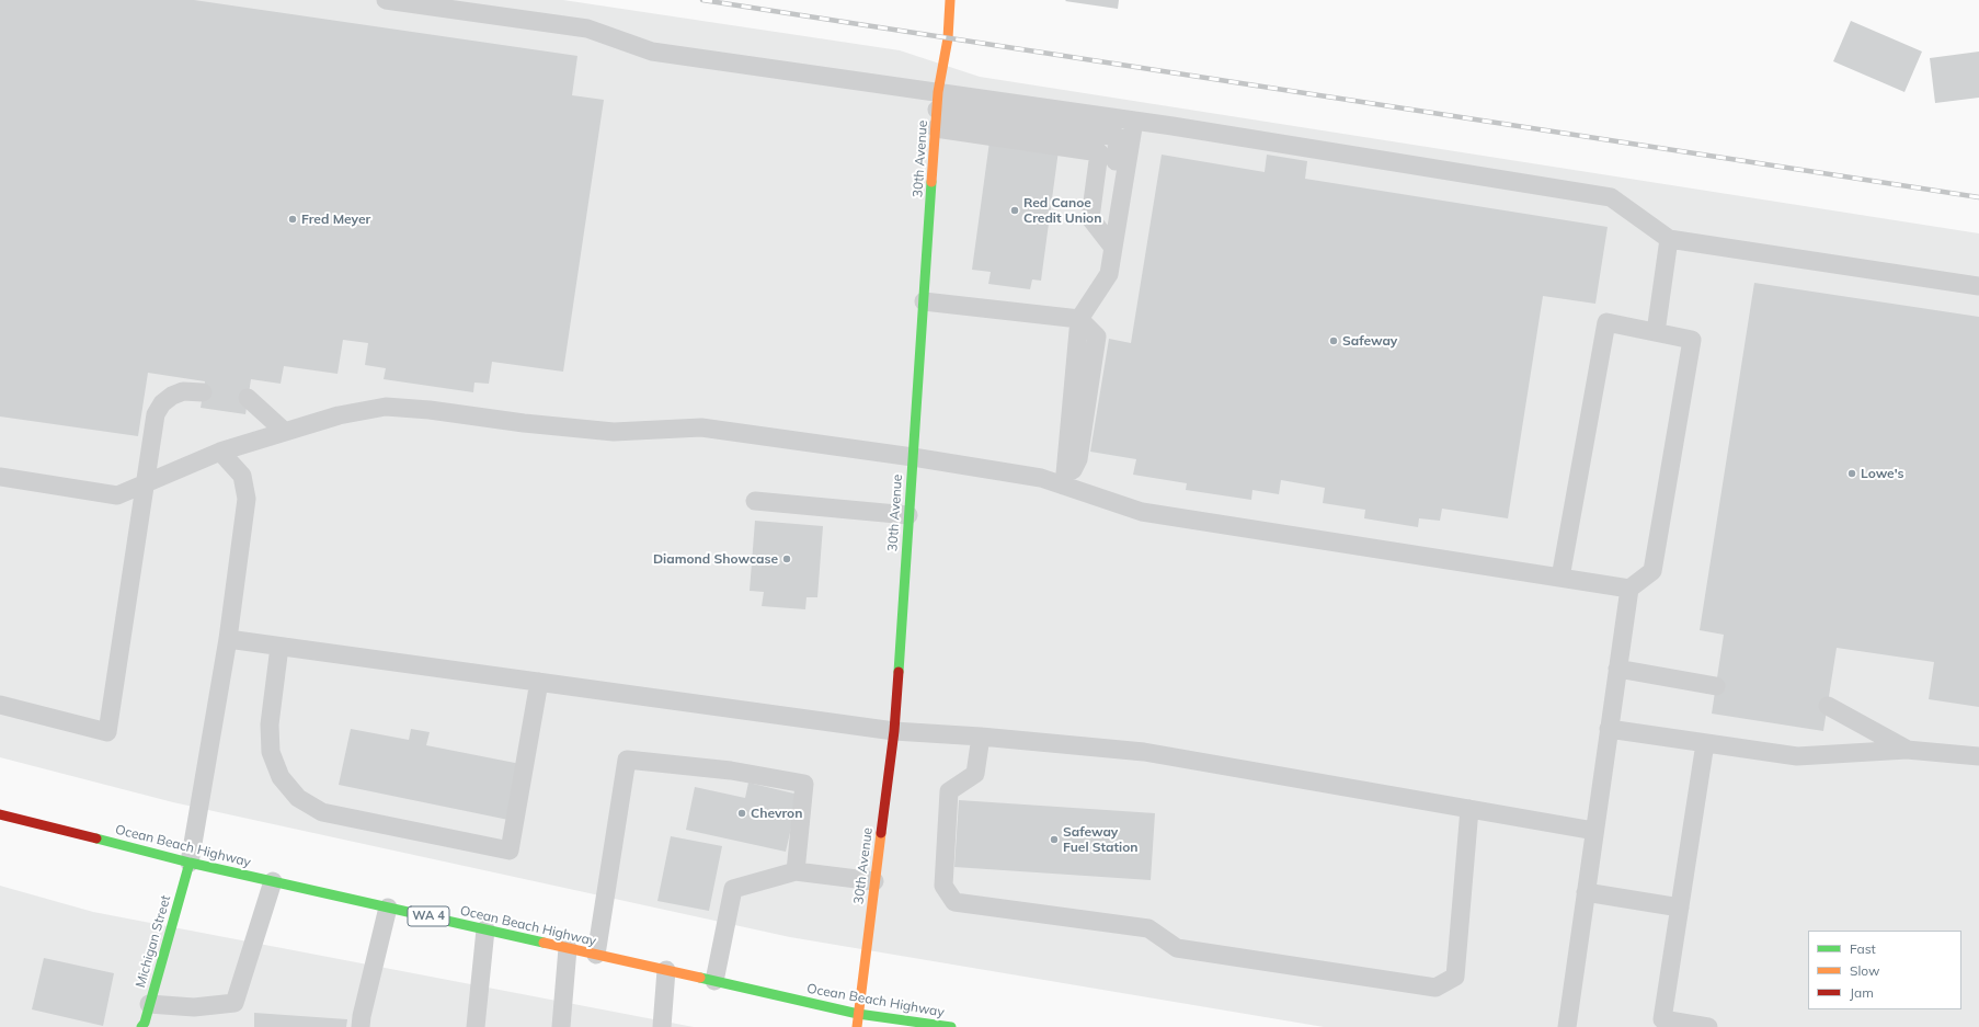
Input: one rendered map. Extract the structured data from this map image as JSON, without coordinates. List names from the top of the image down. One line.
{"streets":{"street":["30th Avenue","Ocean Beach Highway","WA 4","Michigan Street"]},"crossings":[["30th Avenue","Ocean Beach Highway"],["Ocean Beach Highway","Michigan Street"]],"places":["Red Canoe Credit Union","Fred Meyer","Safeway","Lowe's","Diamond Showcase","Chevron","Safeway Fuel Station"],"legend":["Fast","Slow","Jam"]}
